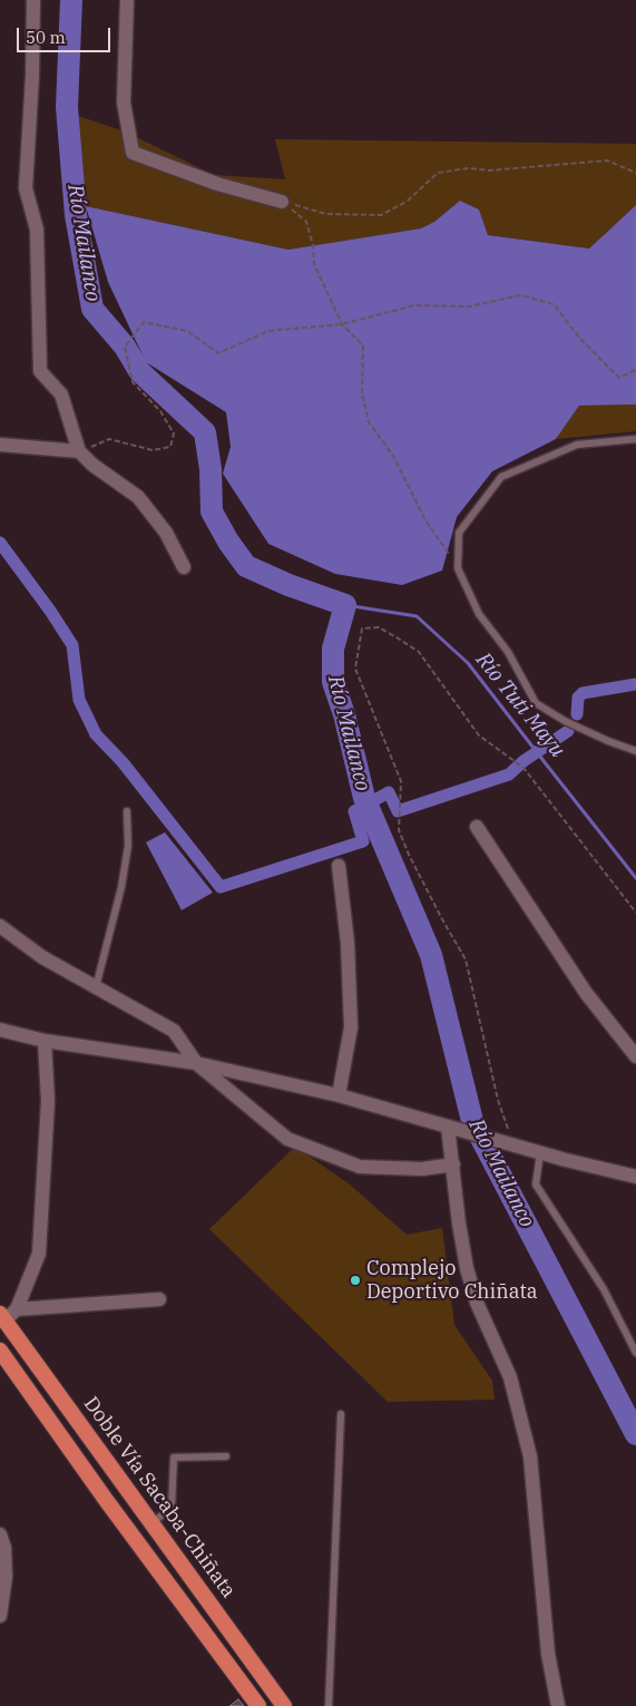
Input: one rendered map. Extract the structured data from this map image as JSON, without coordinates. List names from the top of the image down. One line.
{"streets":{"highway":["Doble Vía Sacaba-Chiñata"]},"water":["Río Mailanco","Río Tuti Mayu"],"places":["Complejo Deportivo Chiñata"],"scale_bar":"50 m"}
